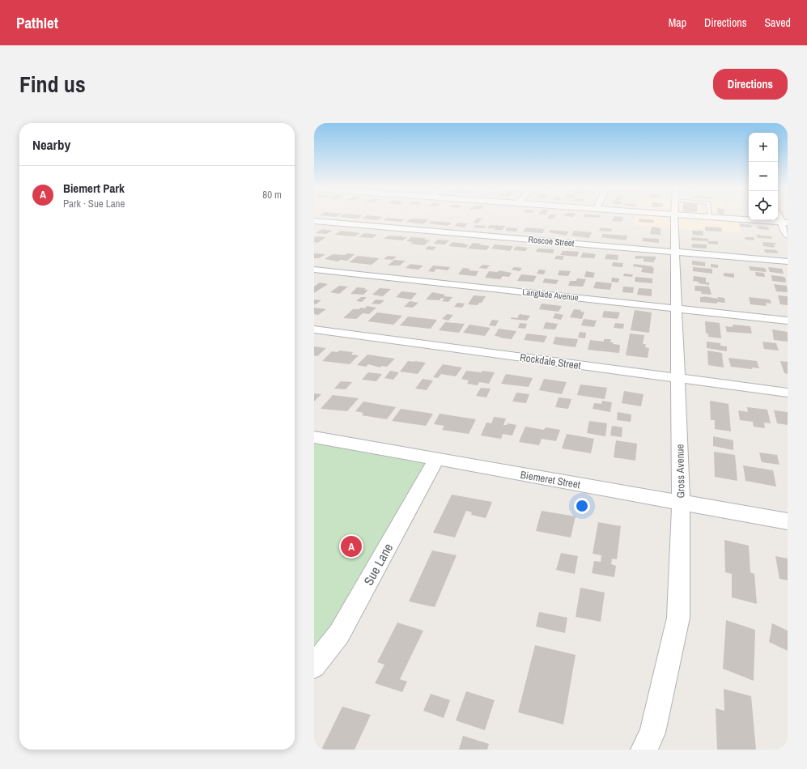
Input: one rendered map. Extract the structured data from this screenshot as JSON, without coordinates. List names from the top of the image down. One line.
{"streets":{"street":["Roscoe Street","Langlade Avenue","Rockdale Street","Gross Avenue","Biemeret Street","Sue Lane"]},"crossings":[["Roscoe Street","Gross Avenue"],["Langlade Avenue","Gross Avenue"],["Rockdale Street","Gross Avenue"],["Gross Avenue","Biemeret Street"],["Biemeret Street","Sue Lane"]],"page":{"header":"Pathlet","nav":["Map","Directions","Saved"],"title":"Find us","buttons":"Directions","heading":"Nearby","map_buttons":["+","−"],"list":[{"mark":"A","name":"Biemert Park","note":"Park · Sue Lane","value":"80 m"}],"pins":"A"}}
